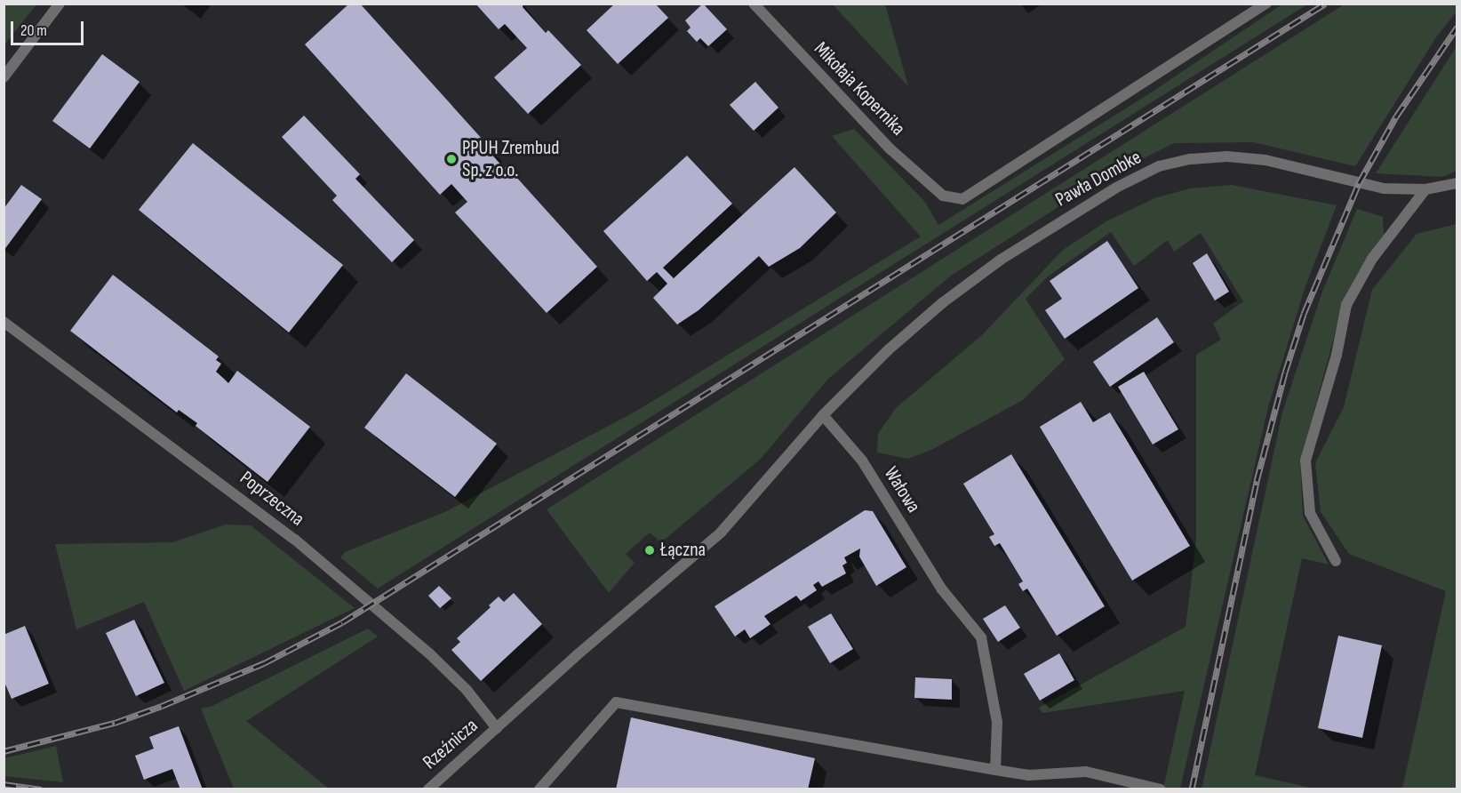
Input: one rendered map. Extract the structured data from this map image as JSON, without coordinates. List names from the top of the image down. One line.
{"streets":{"street":["Mikołaja Kopernika","Pawła Dombke","Wałowa","Poprzeczna","Rzeźnicza"]},"crossings":[["Pawła Dombke","Wałowa"],["Poprzeczna","Rzeźnicza"]],"places":["PPUH Zrembud Sp. z o.o.","Łączna"],"scale_bar":"20 m"}
